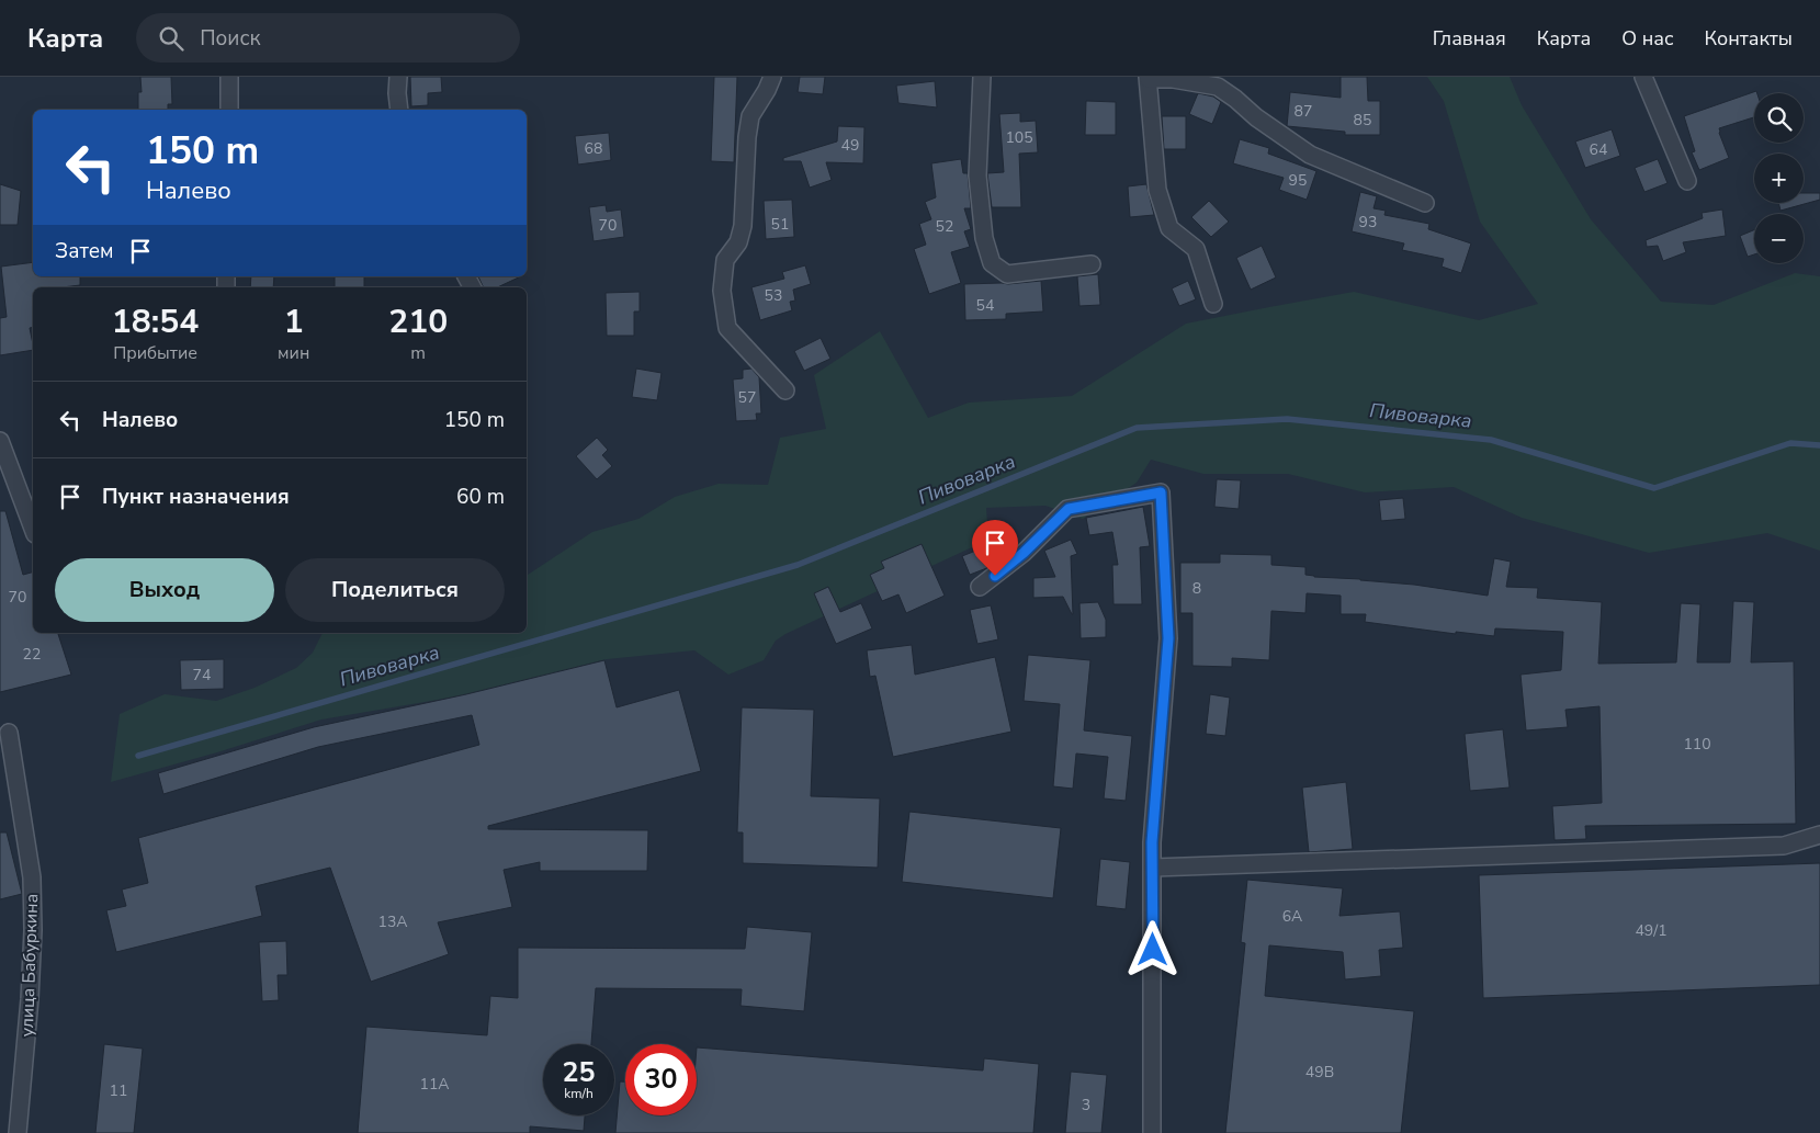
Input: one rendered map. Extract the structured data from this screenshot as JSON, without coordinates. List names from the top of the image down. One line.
{"streets":{"street":["улица Бабуркина"]},"water":["Пивоварка"],"house_numbers":["87","85","105","49","68","64","95","93","51","70","52","53","54","57","8","70","22","74","110","6А","13А","49/1","49В","11А","11","3"],"page":{"header":"Карта","search":"Поиск","nav":["Главная","Карта","О нас","Контакты"],"map_buttons":["+","−"],"turn":["150 m","Налево"],"then":"Затем","eta":["18:54","Прибытие","1","мин","210","m"],"list":[{"name":"Налево","value":"150 m"},{"name":"Пункт назначения","value":"60 m"}],"buttons":["Выход","Поделиться"],"speed":"25 km/h","limit":"30"}}
